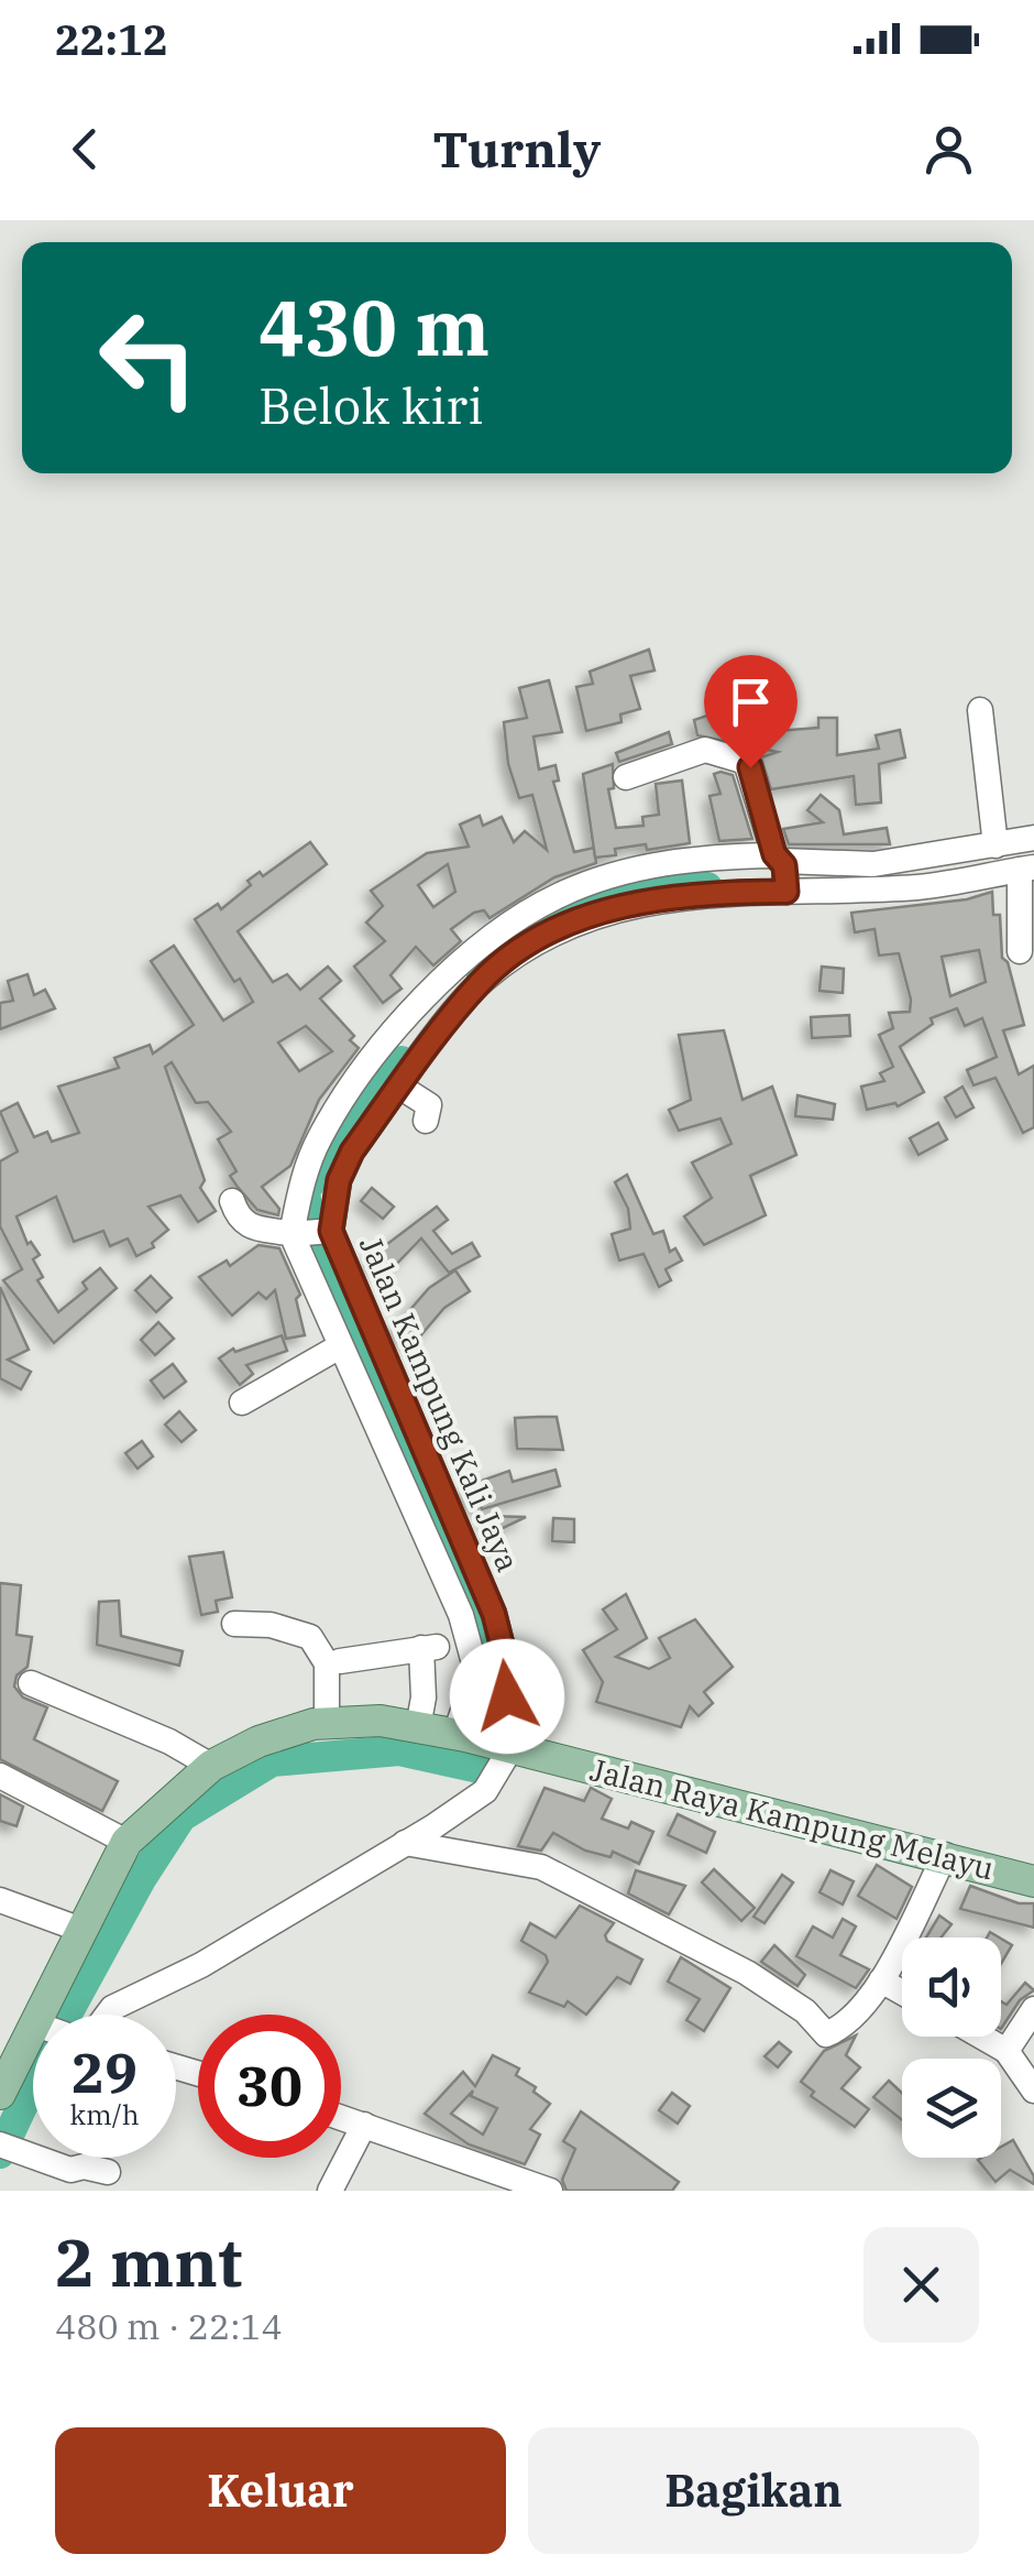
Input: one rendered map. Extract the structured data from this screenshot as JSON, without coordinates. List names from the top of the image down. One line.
{"streets":{"main road":["Jalan Raya Kampung Melayu"],"street":["Jalan Kampung Kali Jaya"]},"crossings":[["Jalan Kampung Kali Jaya","Jalan Raya Kampung Melayu"]],"page":{"status":"22:12","header":"Turnly","turn":["430 m","Belok kiri"],"speed":"29 km/h","limit":"30","heading":["2 mnt","480 m · 22:14"],"buttons":["Keluar","Bagikan"]}}
